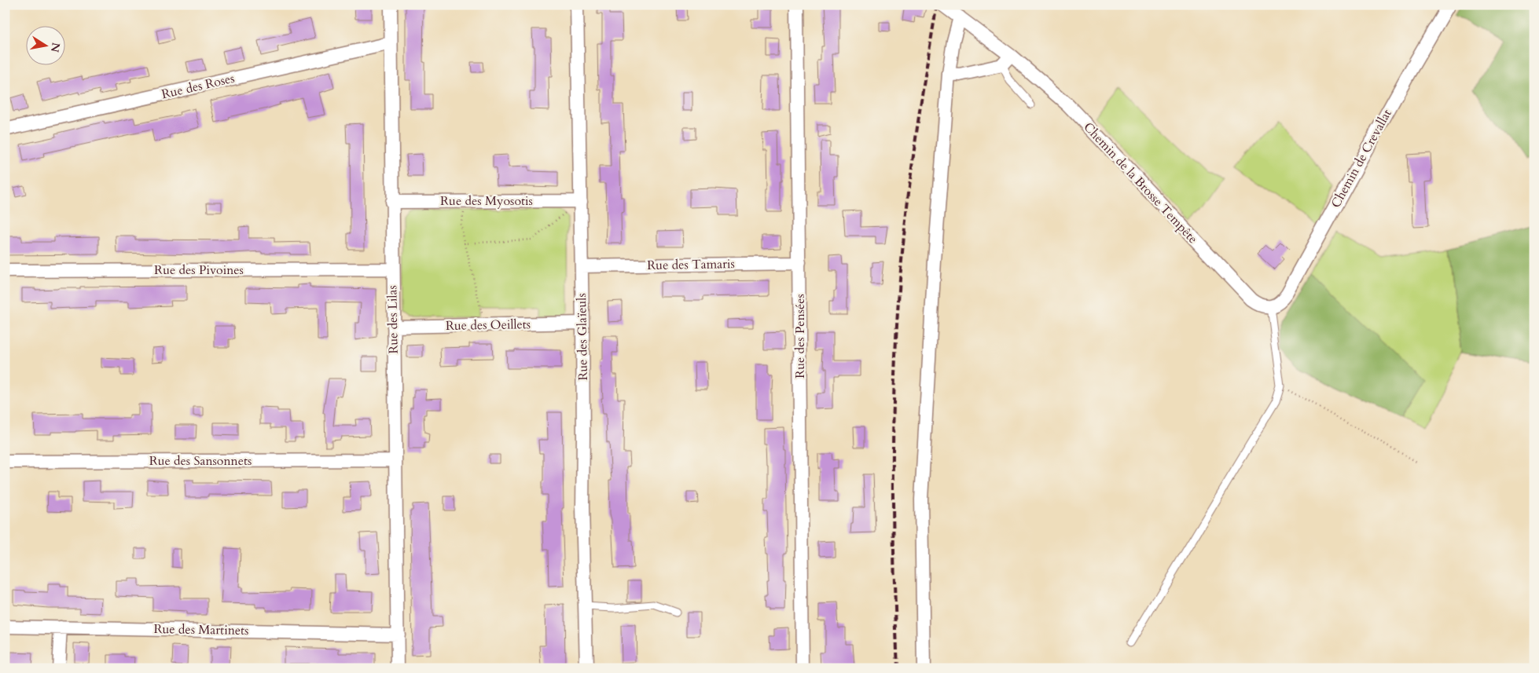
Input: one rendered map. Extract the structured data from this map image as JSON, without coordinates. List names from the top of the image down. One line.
{"streets":{"street":["Rue des Roses","Chemin de Crevallat","Chemin de la Brosse Tempête","Rue des Myosotis","Rue des Tamaris","Rue des Pivoines","Rue des Lilas","Rue des Oeillets","Rue des Pensées","Rue des Glaïeuls","Rue des Sansonnets","Rue des Martinets"]},"crossings":[["Rue des Roses","Rue des Lilas"],["Chemin de Crevallat","Chemin de la Brosse Tempête"],["Rue des Myosotis","Rue des Lilas"],["Rue des Myosotis","Rue des Glaïeuls"],["Rue des Tamaris","Rue des Pensées"],["Rue des Tamaris","Rue des Glaïeuls"],["Rue des Pivoines","Rue des Lilas"],["Rue des Lilas","Rue des Oeillets"],["Rue des Lilas","Rue des Sansonnets"],["Rue des Lilas","Rue des Martinets"],["Rue des Oeillets","Rue des Glaïeuls"]],"north":"right"}
